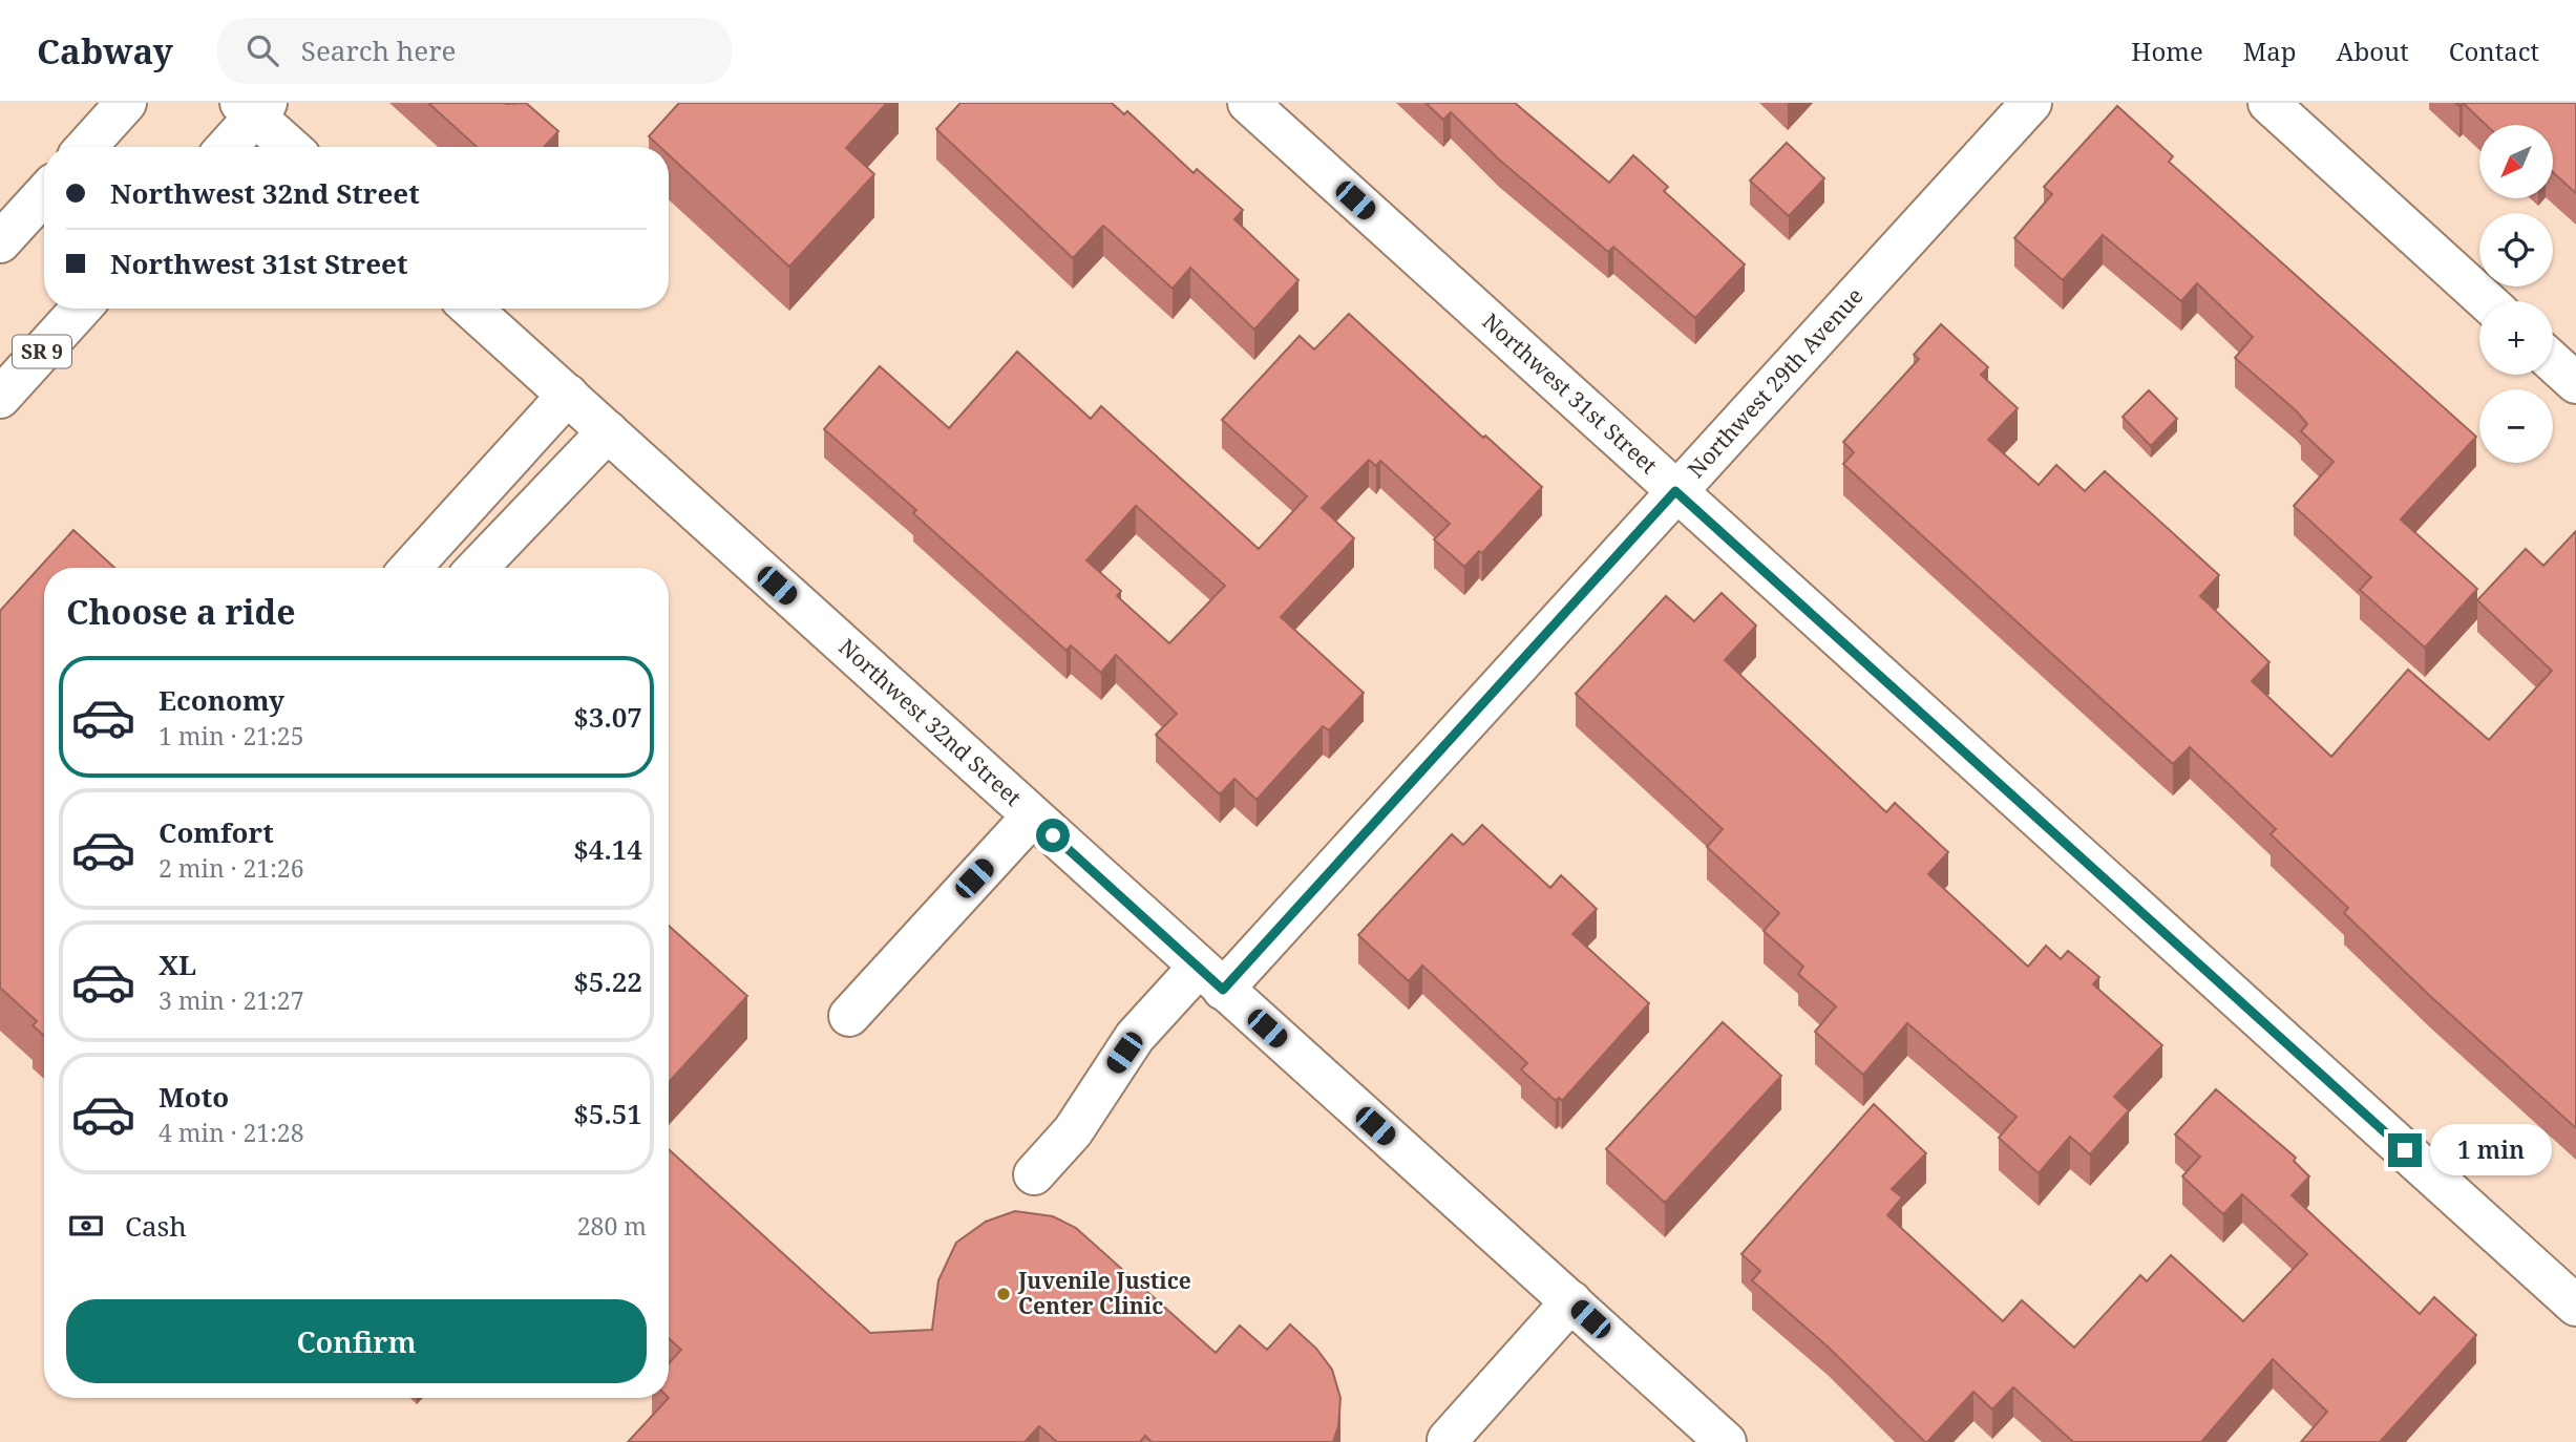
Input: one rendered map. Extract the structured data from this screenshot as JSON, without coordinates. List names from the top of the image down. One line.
{"streets":{"main road":["SR 9","Northwest 29th Avenue","Northwest 31st Street","Northwest 32nd Street"]},"crossings":[["Northwest 29th Avenue","Northwest 31st Street"],["Northwest 29th Avenue","Northwest 32nd Street"]],"places":["Juvenile Justice Center Clinic"],"north":"bottom left","page":{"header":"Cabway","search":"Search here","nav":["Home","Map","About","Contact"],"map_buttons":["+","−"],"banner":["Northwest 32nd Street","Northwest 31st Street"],"heading":"Choose a ride","list":[{"name":"Economy","note":"1 min · 21:25","value":"$3.07"},{"name":"Comfort","note":"2 min · 21:26","value":"$4.14"},{"name":"XL","note":"3 min · 21:27","value":"$5.22"},{"name":"Moto","note":"4 min · 21:28","value":"$5.51"}],"bubble":"1 min","pay":["Cash","280 m"],"buttons":"Confirm"}}
